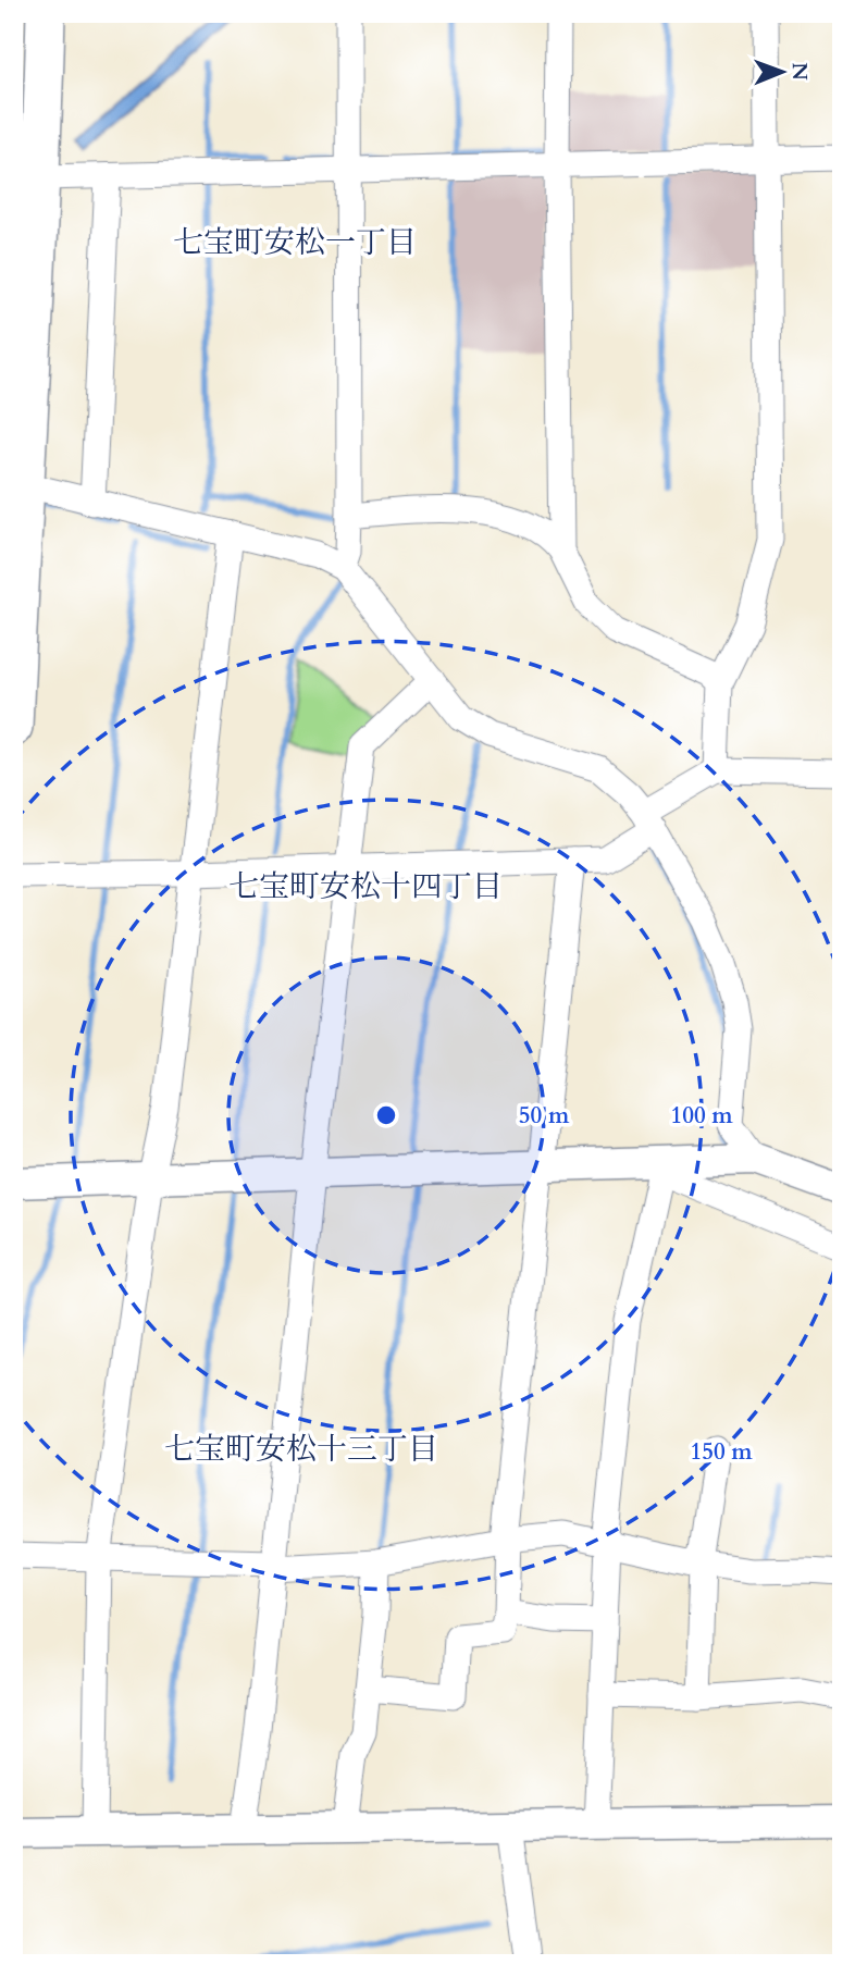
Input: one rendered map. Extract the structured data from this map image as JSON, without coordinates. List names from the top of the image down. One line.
{"districts":["七宝町安松一丁目","七宝町安松十四丁目","七宝町安松十三丁目"],"north":"right","rings":["50 m","100 m","150 m"]}
